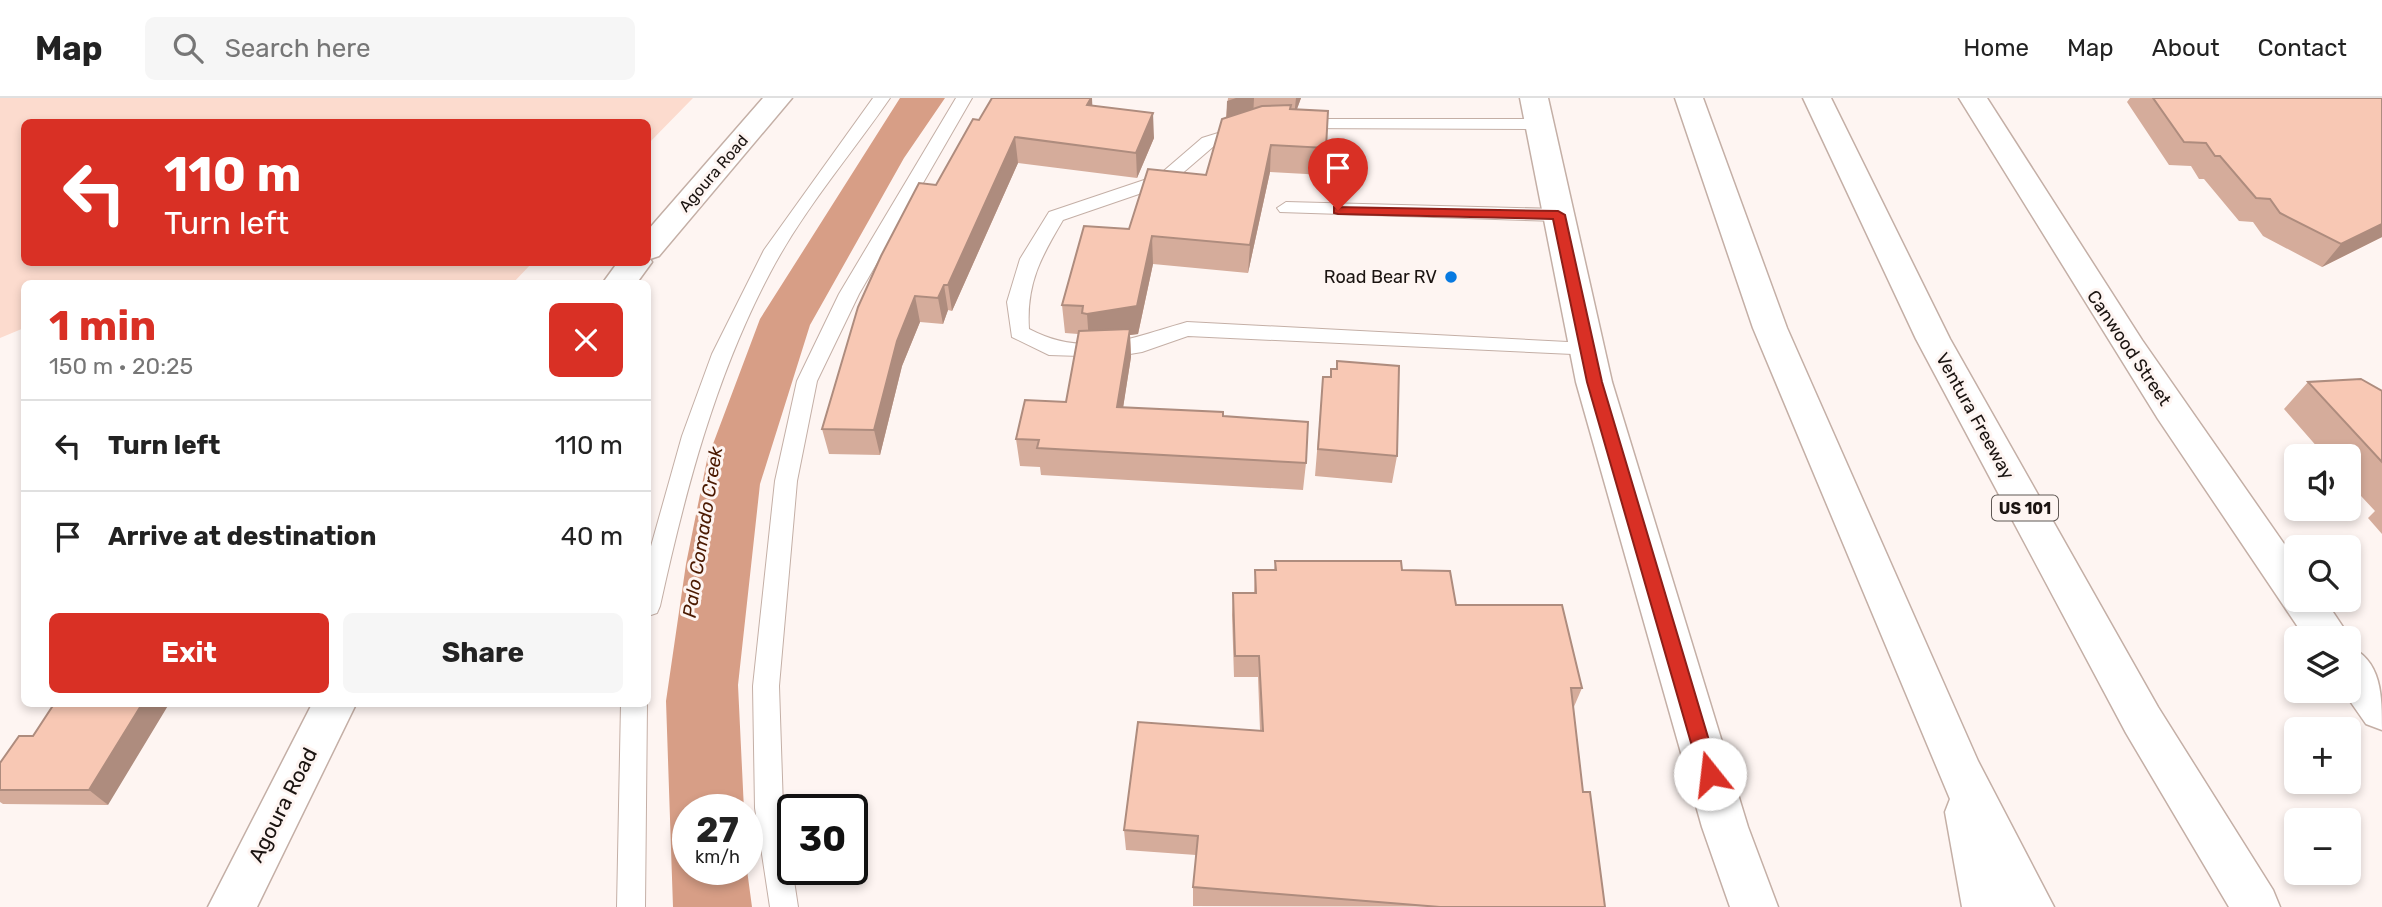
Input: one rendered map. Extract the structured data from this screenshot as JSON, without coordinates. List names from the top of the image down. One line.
{"streets":{"main road":["Agoura Road","Canwood Street","Ventura Freeway","US 101"]},"water":["Palo Comado Creek"],"places":["Road Bear RV"],"page":{"header":"Map","search":"Search here","nav":["Home","Map","About","Contact"],"turn":["110 m","Turn left"],"heading":["1 min","150 m · 20:25"],"list":[{"name":"Turn left","value":"110 m"},{"name":"Arrive at destination","value":"40 m"}],"map_buttons":["+","−"],"buttons":["Exit","Share"],"speed":"27 km/h","limit":"30"}}
